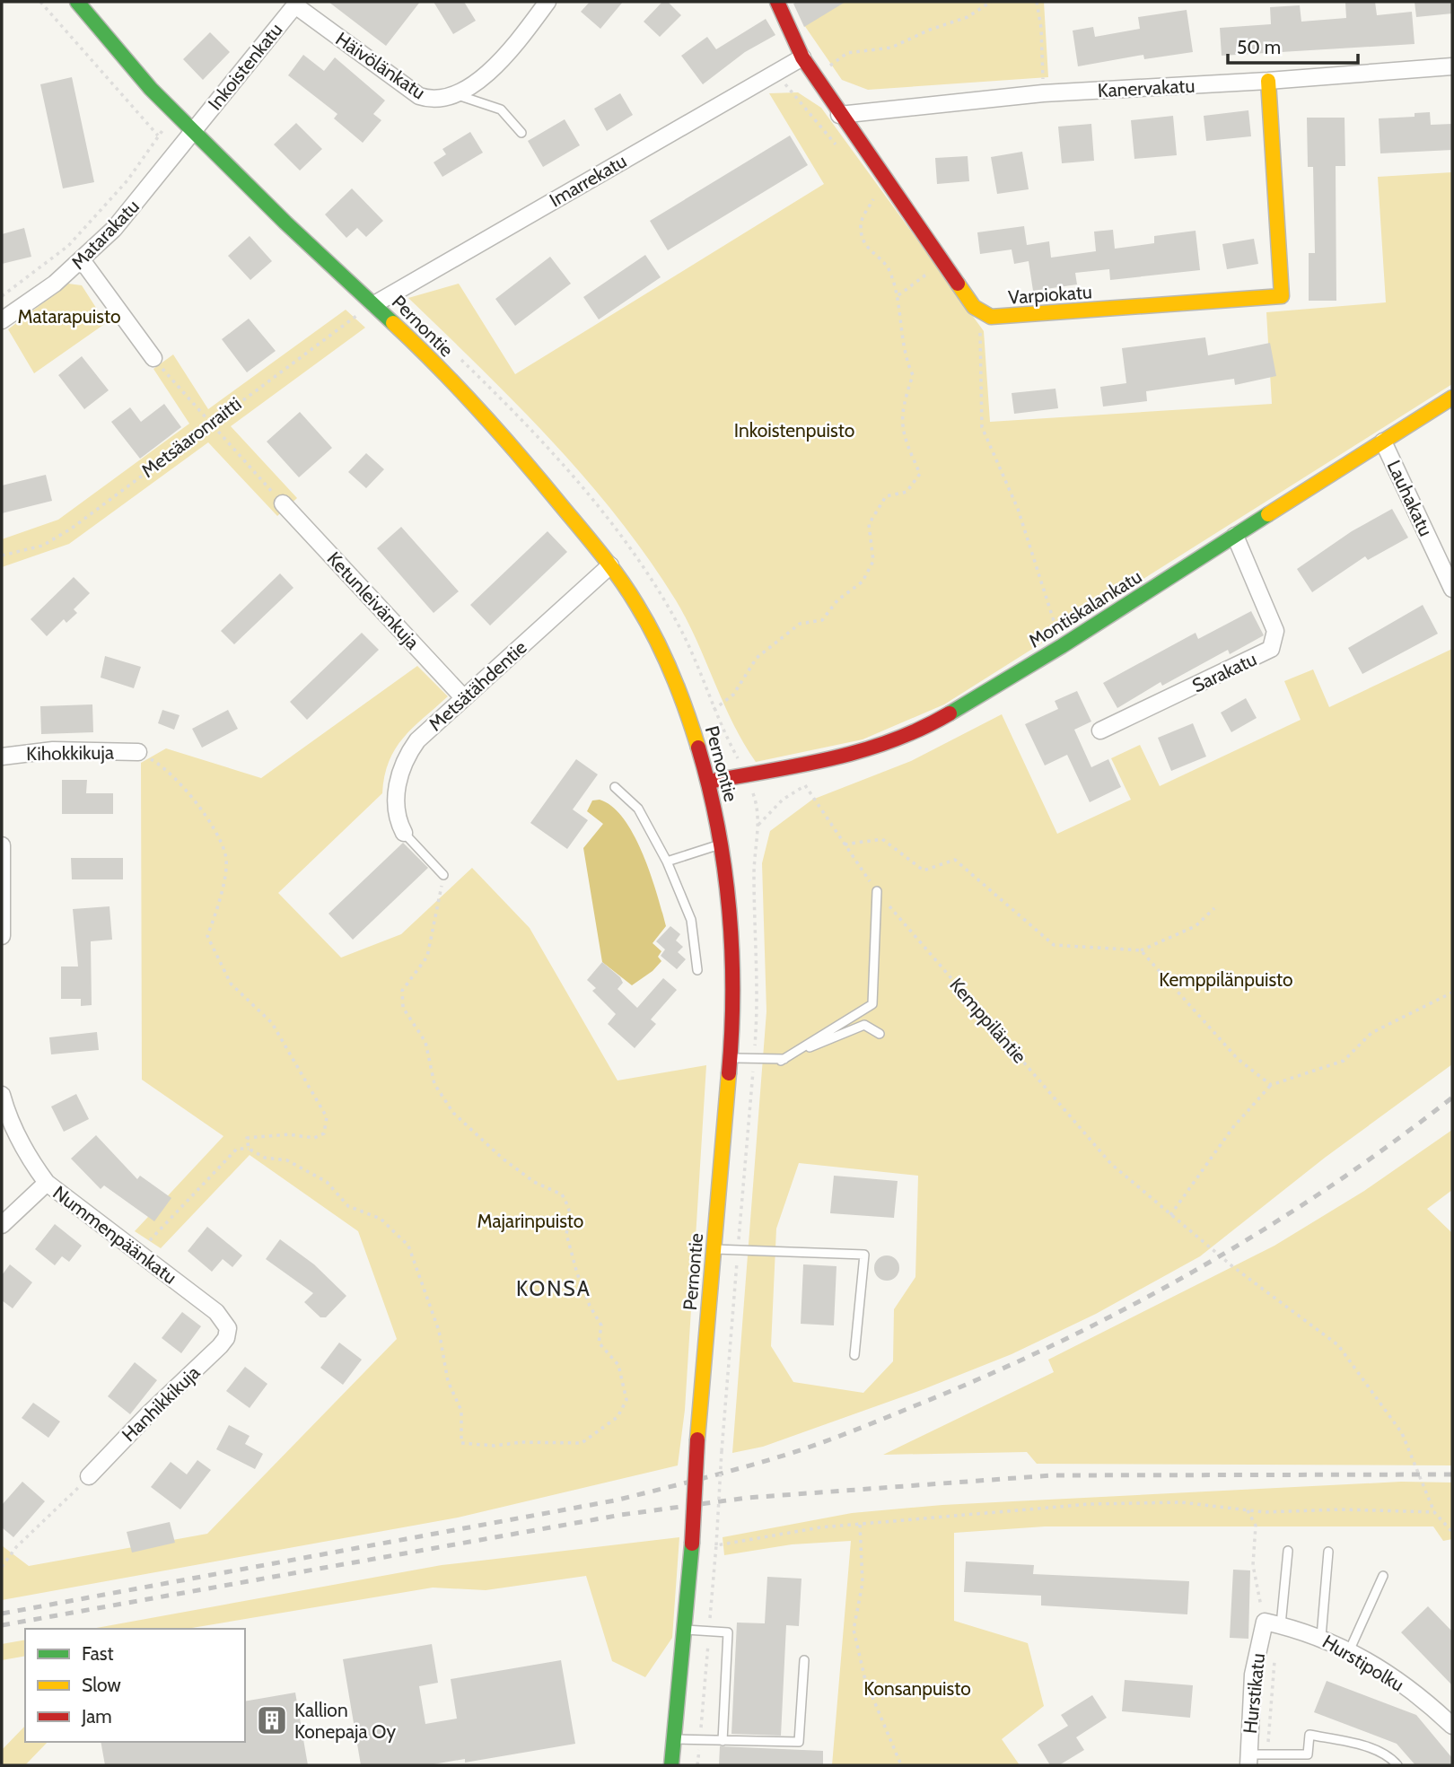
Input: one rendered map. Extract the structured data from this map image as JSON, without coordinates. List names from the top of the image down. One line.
{"streets":{"street":["Häivölänkatu","Inkoistenkatu","Kanervakatu","Imarrekatu","Matarakatu","Varpiokatu","Pernontie","Lauhakatu","Ketunleivänkuja","Montiskalankatu","Sarakatu","Metsätähdentie","Kihokkikuja","Nummenpäänkatu","Hanhikkikuja","Hurstipolku","Hurstikatu"],"path":["Metsäaronraitti","Kemppiläntie"]},"crossings":[["Häivölänkatu","Inkoistenkatu"],["Inkoistenkatu","Matarakatu"],["Inkoistenkatu","Pernontie"],["Kanervakatu","Varpiokatu"],["Imarrekatu","Pernontie"],["Imarrekatu","Metsäaronraitti"],["Matarakatu","Pernontie"],["Pernontie","Metsäaronraitti"],["Pernontie","Montiskalankatu"],["Pernontie","Metsätähdentie"],["Lauhakatu","Montiskalankatu"],["Ketunleivänkuja","Metsätähdentie"],["Montiskalankatu","Sarakatu"],["Montiskalankatu","Kemppiläntie"],["Nummenpäänkatu","Hanhikkikuja"],["Hurstipolku","Hurstikatu"]],"districts":["KONSA"],"parks":["Matarapuisto","Inkoistenpuisto","Kemppilänpuisto","Majarinpuisto","Konsanpuisto"],"places":{"building":["Kallion Konepaja Oy"]},"legend":["Fast","Slow","Jam"],"scale_bar":"50 m"}
